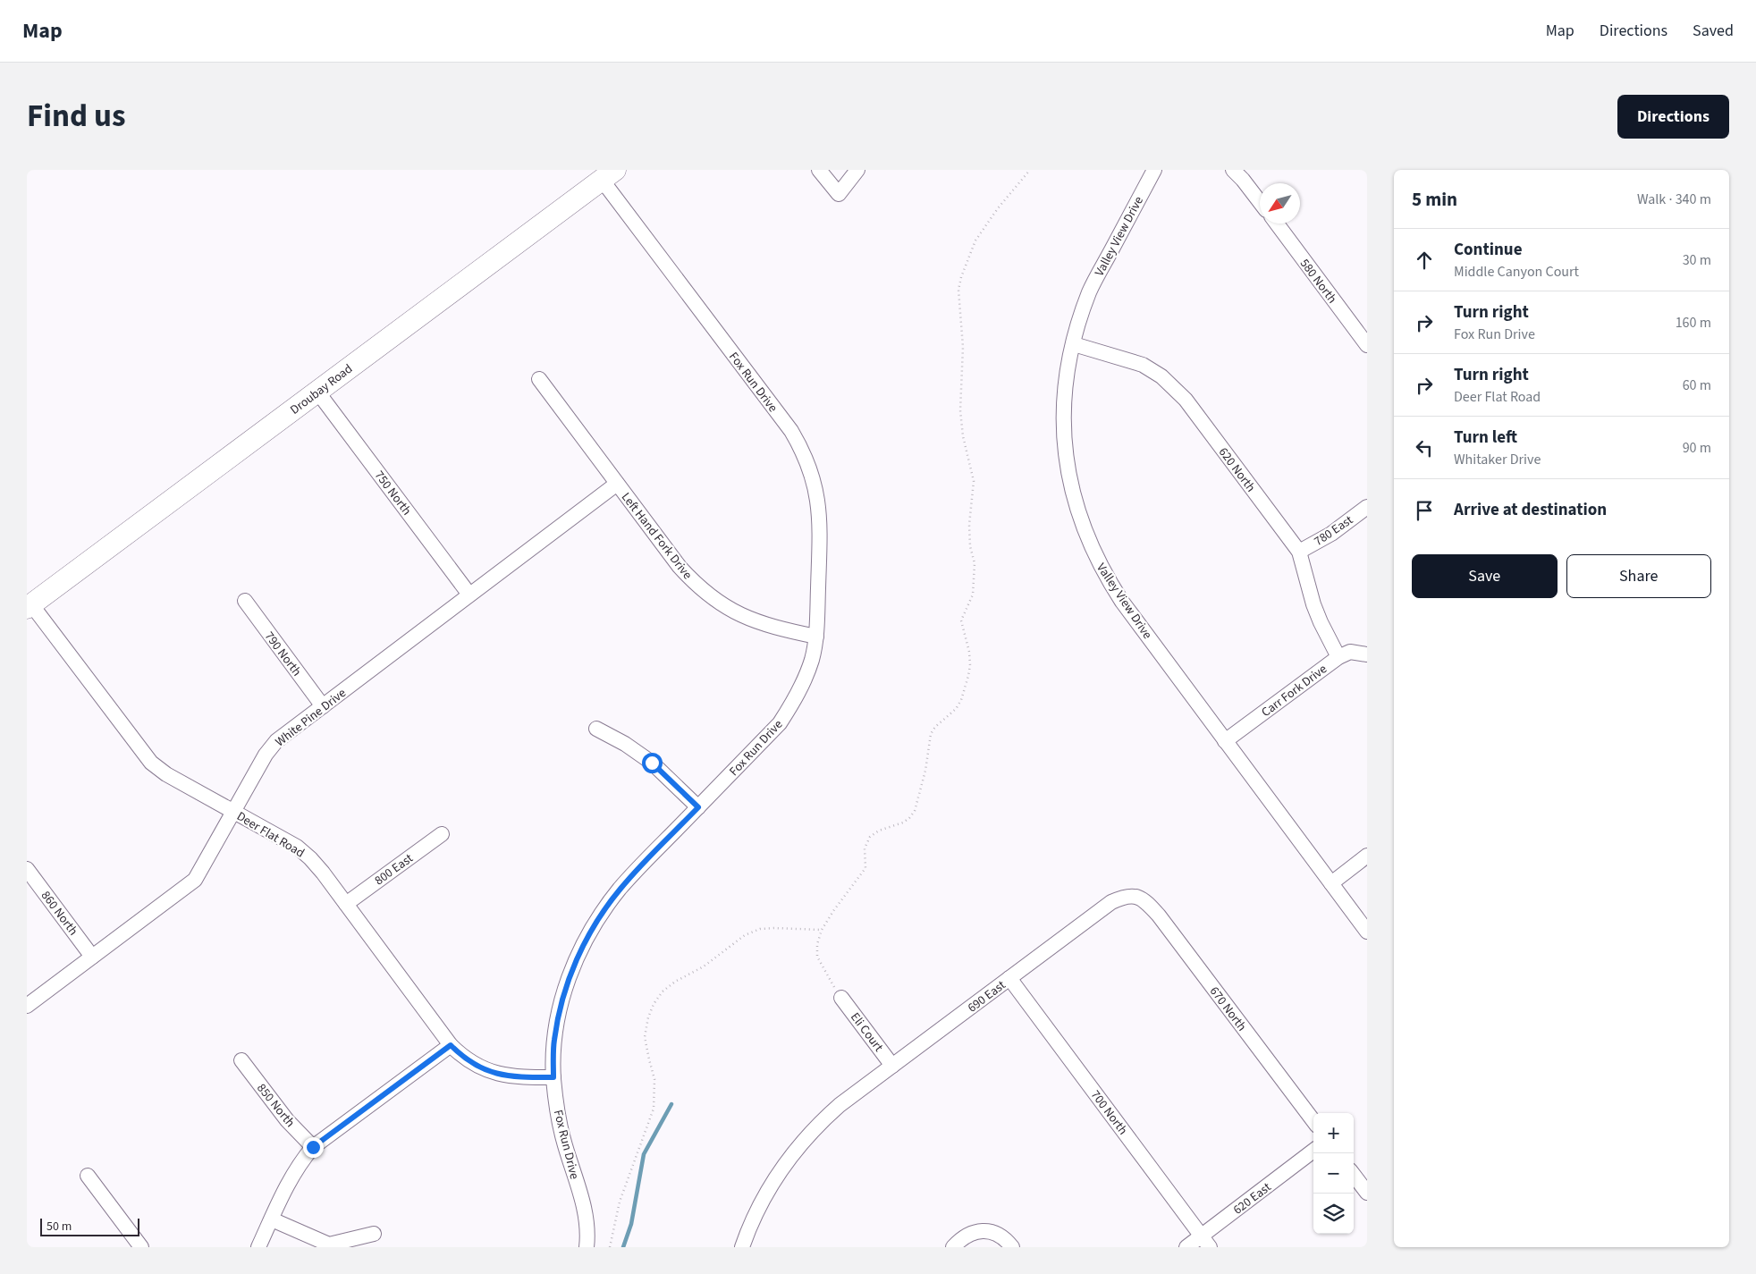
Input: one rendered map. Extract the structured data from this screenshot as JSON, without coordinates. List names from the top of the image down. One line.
{"streets":{"street":["Valley View Drive","580 North","Fox Run Drive","Droubay Road","620 North","750 North","780 East","Left Hand Fork Drive","790 North","Carr Fork Drive","White Pine Drive","Deer Flat Road","800 East","860 North","690 East","670 North","Eli Court","850 North","700 North","620 East"]},"crossings":[["Valley View Drive","620 North"],["Valley View Drive","Carr Fork Drive"],["Fox Run Drive","Droubay Road"],["Fox Run Drive","Left Hand Fork Drive"],["Fox Run Drive","Deer Flat Road"],["Droubay Road","750 North"],["Droubay Road","Deer Flat Road"],["620 North","780 East"],["620 North","Carr Fork Drive"],["750 North","White Pine Drive"],["Left Hand Fork Drive","White Pine Drive"],["790 North","White Pine Drive"],["White Pine Drive","Deer Flat Road"],["White Pine Drive","860 North"],["Deer Flat Road","800 East"],["690 East","670 North"],["690 East","Eli Court"],["690 East","700 North"],["700 North","620 East"]],"scale_bar":"50 m","north":"bottom left","page":{"header":"Map","nav":["Map","Directions","Saved"],"title":"Find us","buttons":["Directions",["Save","Share"]],"heading":["5 min","Walk · 340 m"],"list":[["Continue","Middle Canyon Court","30 m"],["Turn right","Fox Run Drive","160 m"],["Turn right","Deer Flat Road","60 m"],["Turn left","Whitaker Drive","90 m"],"Arrive at destination"],"map_buttons":["+","−"],"scale":"50 m"}}
